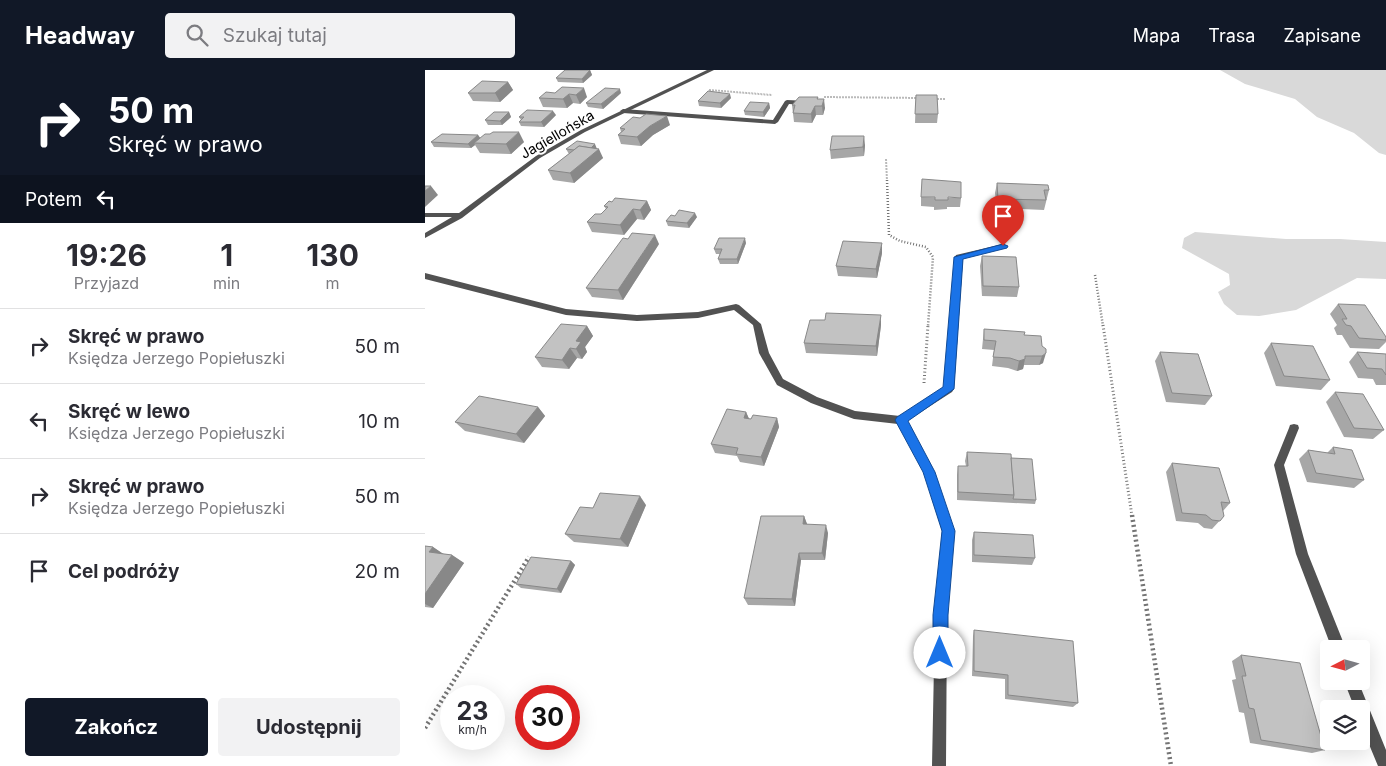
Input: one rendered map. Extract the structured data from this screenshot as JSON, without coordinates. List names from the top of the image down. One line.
{"streets":{"street":["Jagiellońska"]},"north":"left","page":{"header":"Headway","search":"Szukaj tutaj","nav":["Mapa","Trasa","Zapisane"],"turn":["50 m","Skręć w prawo"],"then":"Potem","eta":["19:26","Przyjazd","1","min","130","m"],"list":[{"name":"Skręć w prawo","note":"Księdza Jerzego Popiełuszki","value":"50 m"},{"name":"Skręć w lewo","note":"Księdza Jerzego Popiełuszki","value":"10 m"},{"name":"Skręć w prawo","note":"Księdza Jerzego Popiełuszki","value":"50 m"},{"name":"Cel podróży","value":"20 m"}],"speed":"23 km/h","limit":"30","buttons":["Zakończ","Udostępnij"]}}
